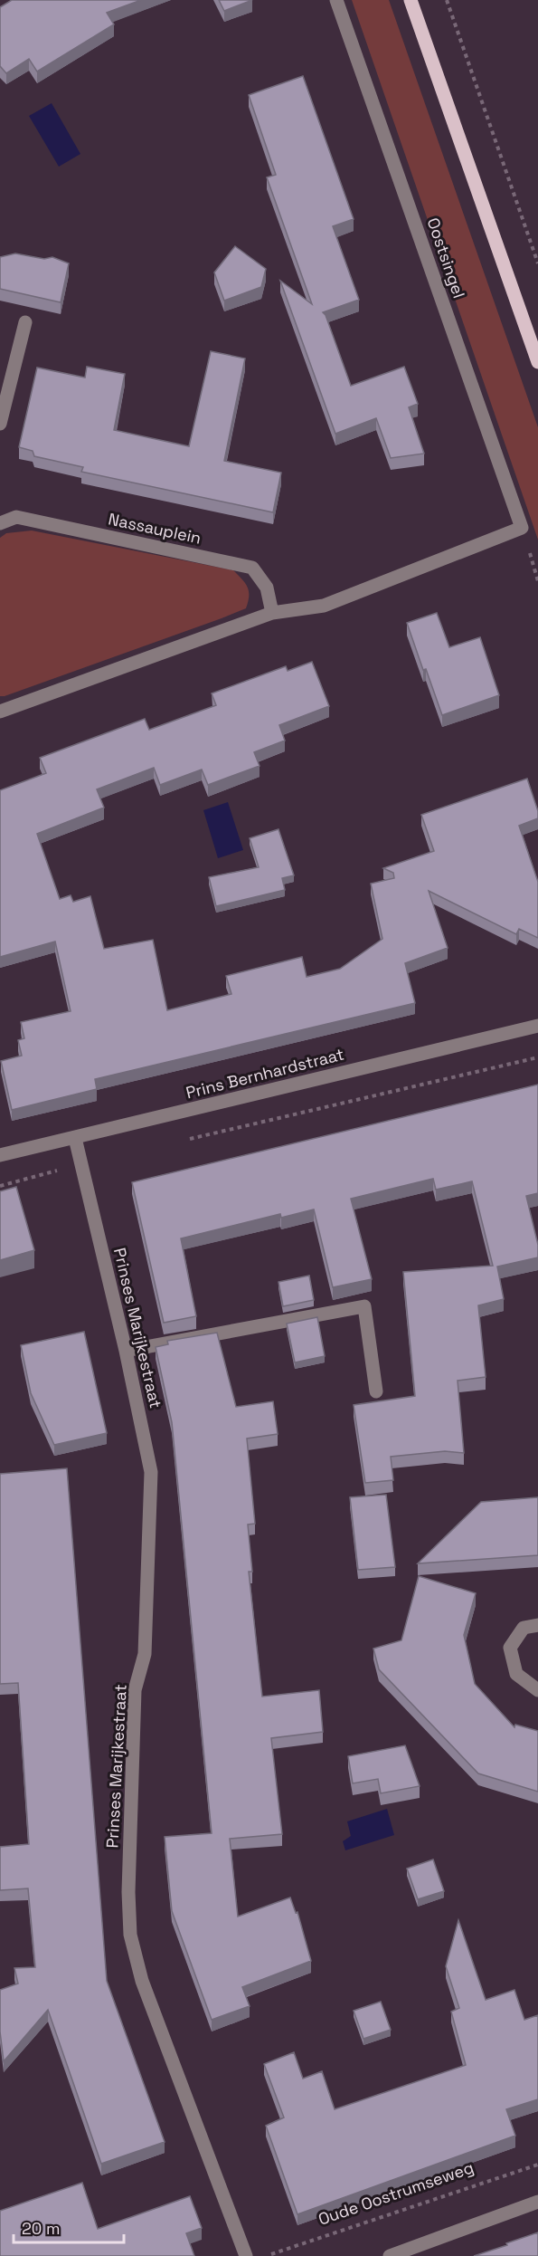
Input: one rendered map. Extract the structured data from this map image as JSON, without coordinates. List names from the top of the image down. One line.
{"streets":{"street":["Oostsingel","Nassauplein","Prins Bernhardstraat","Prinses Marijkestraat"],"path":["Oude Oostrumseweg"]},"crossings":[["Oostsingel","Nassauplein"],["Prins Bernhardstraat","Prinses Marijkestraat"]],"scale_bar":"20 m"}
